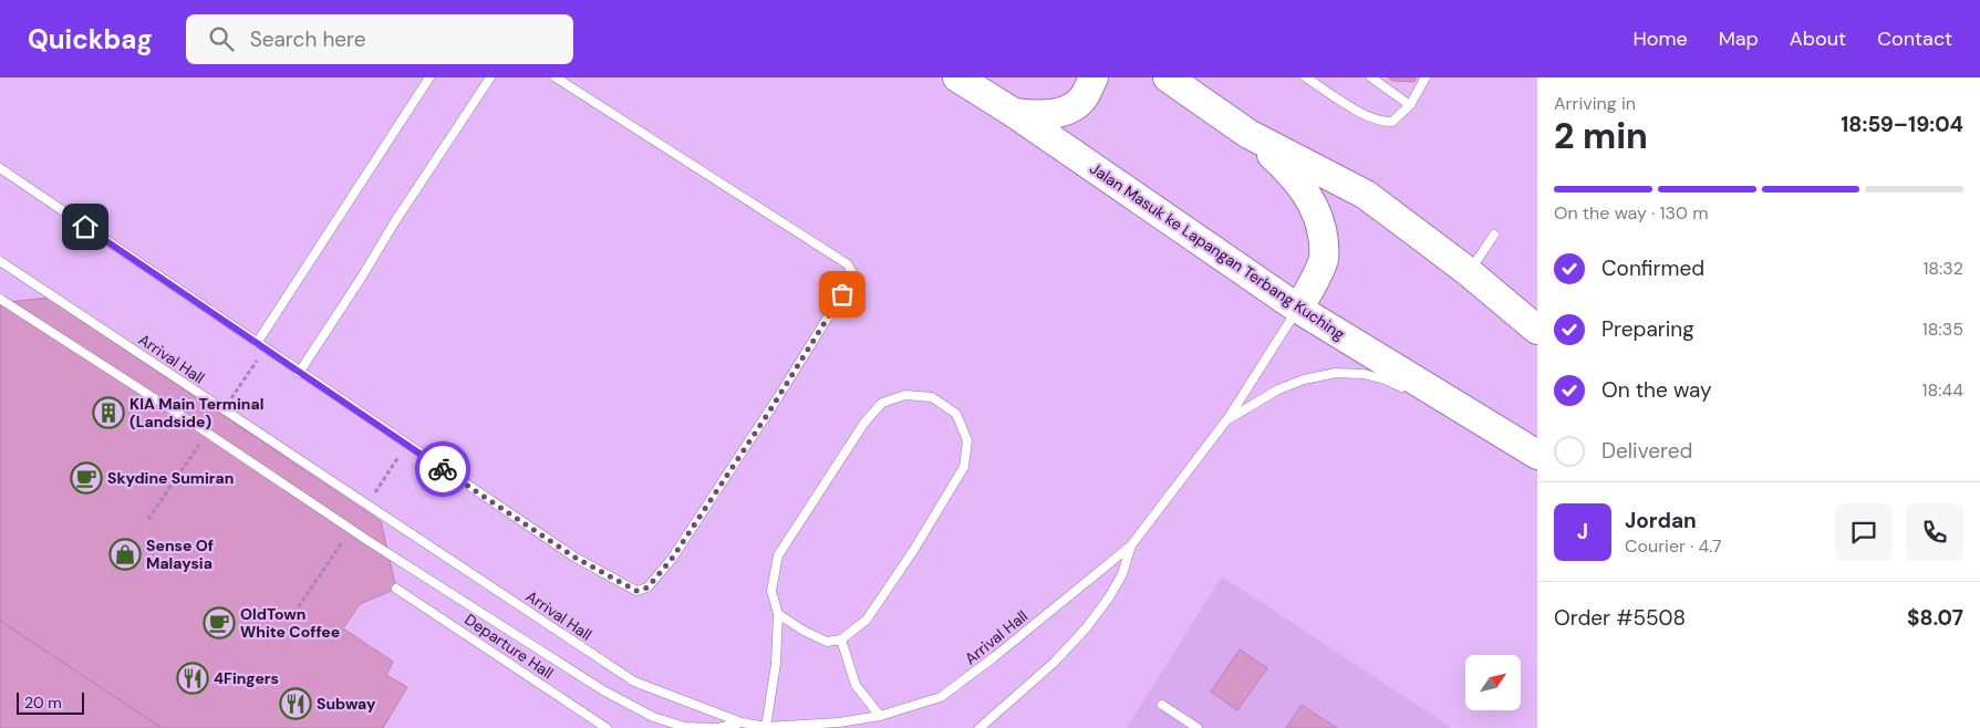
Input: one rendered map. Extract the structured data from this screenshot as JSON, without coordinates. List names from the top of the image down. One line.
{"streets":{"highway":["Jalan Masuk ke Lapangan Terbang Kuching"],"lane":["Arrival Hall","Departure Hall"]},"places":{"building":["KIA Main Terminal (Landside)"],"cafe":["Skydine Sumiran","OldTown White Coffee"],"shop":["Sense Of Malaysia"],"restaurant":["4Fingers","Subway"]},"scale_bar":"20 m","north":"top right","page":{"header":"Quickbag","search":"Search here","nav":["Home","Map","About","Contact"],"heading":["2 min","Arriving in","18:59–19:04"],"panel":["Jordan","Courier · 4.7","Order #5508","$8.07"],"bar":"On the way · 130 m","list":[["Confirmed","18:32"],["Preparing","18:35"],["On the way","18:44"],"Delivered"],"round":"J","scale":"20 m"}}
